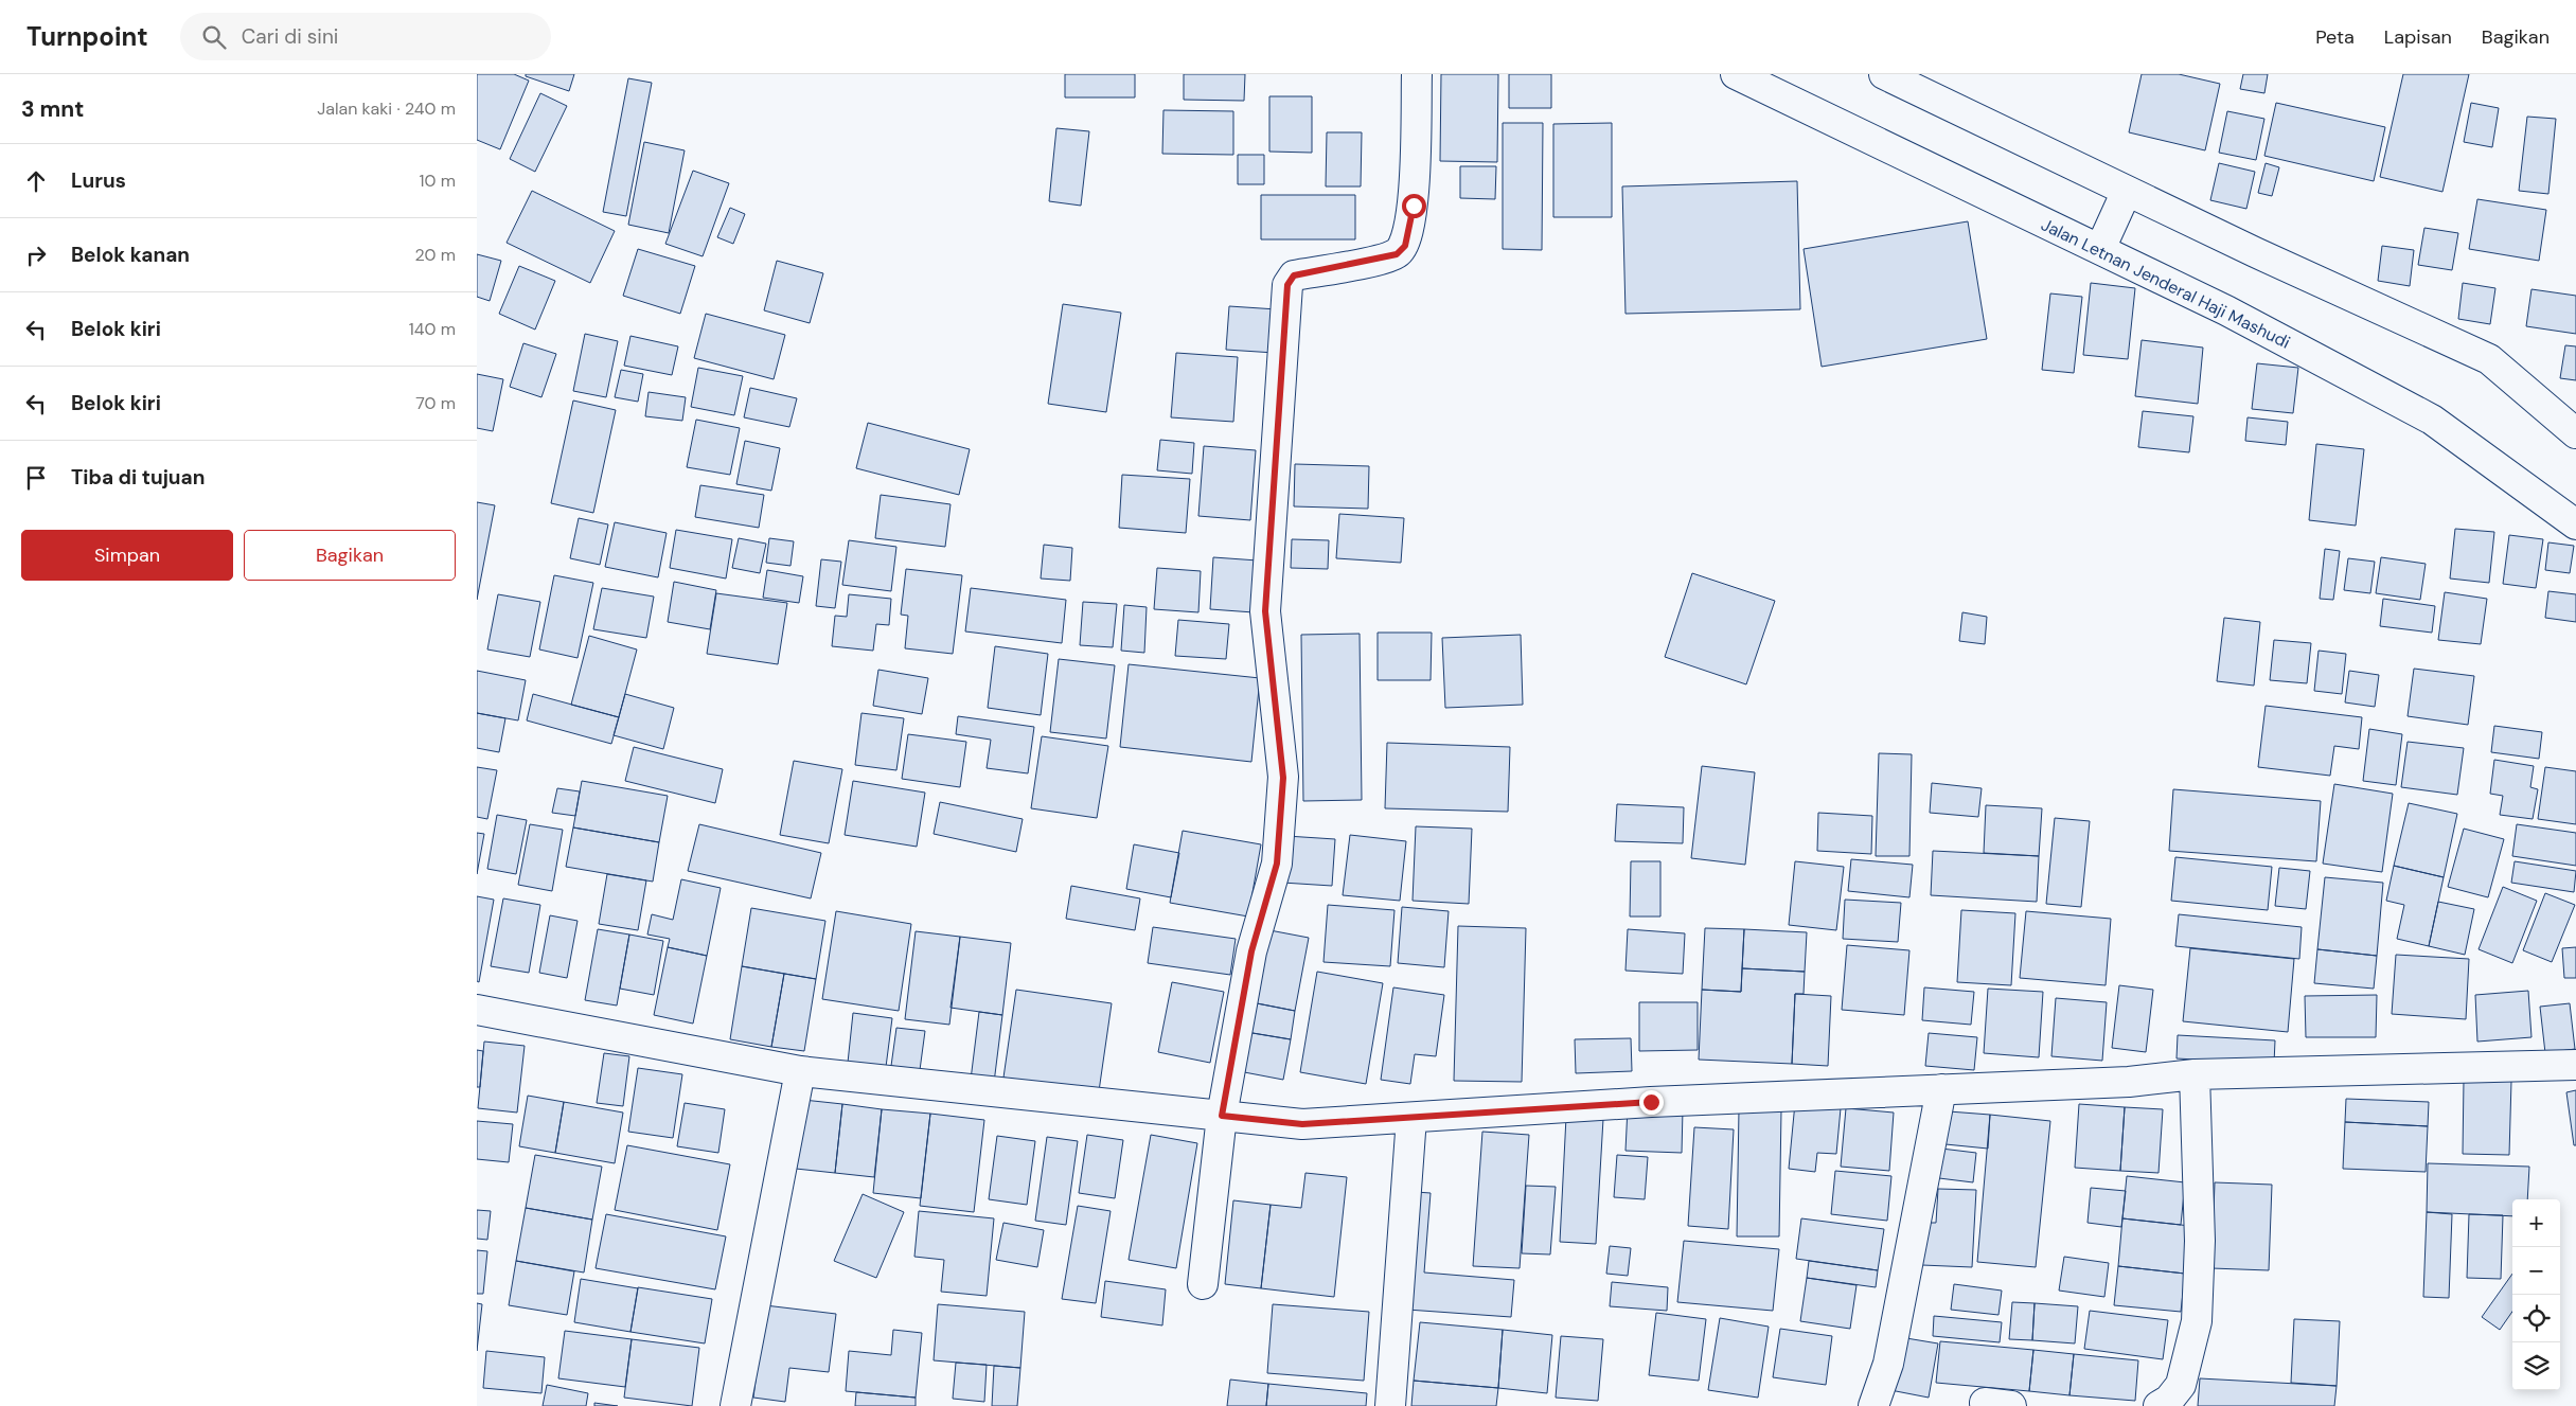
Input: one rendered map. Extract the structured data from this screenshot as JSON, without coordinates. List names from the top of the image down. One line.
{"streets":{"street":["Jalan Letnan Jenderal Haji Mashudi"]},"page":{"header":"Turnpoint","search":"Cari di sini","nav":["Peta","Lapisan","Bagikan"],"heading":["3 mnt","Jalan kaki · 240 m"],"list":[["Lurus","10 m"],["Belok kanan","20 m"],["Belok kiri","140 m"],["Belok kiri","70 m"],"Tiba di tujuan"],"buttons":["Simpan","Bagikan"],"map_buttons":["+","−"]}}
